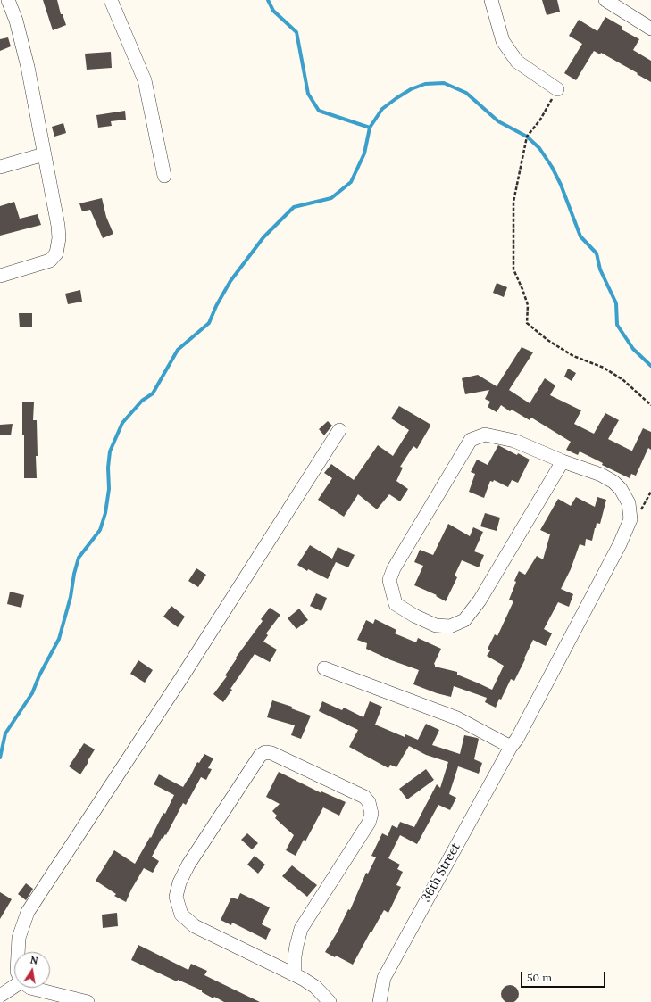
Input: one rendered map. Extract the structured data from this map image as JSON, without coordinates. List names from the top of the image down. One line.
{"streets":{"street":["36th Street"]},"scale_bar":"50 m","north":"top"}
